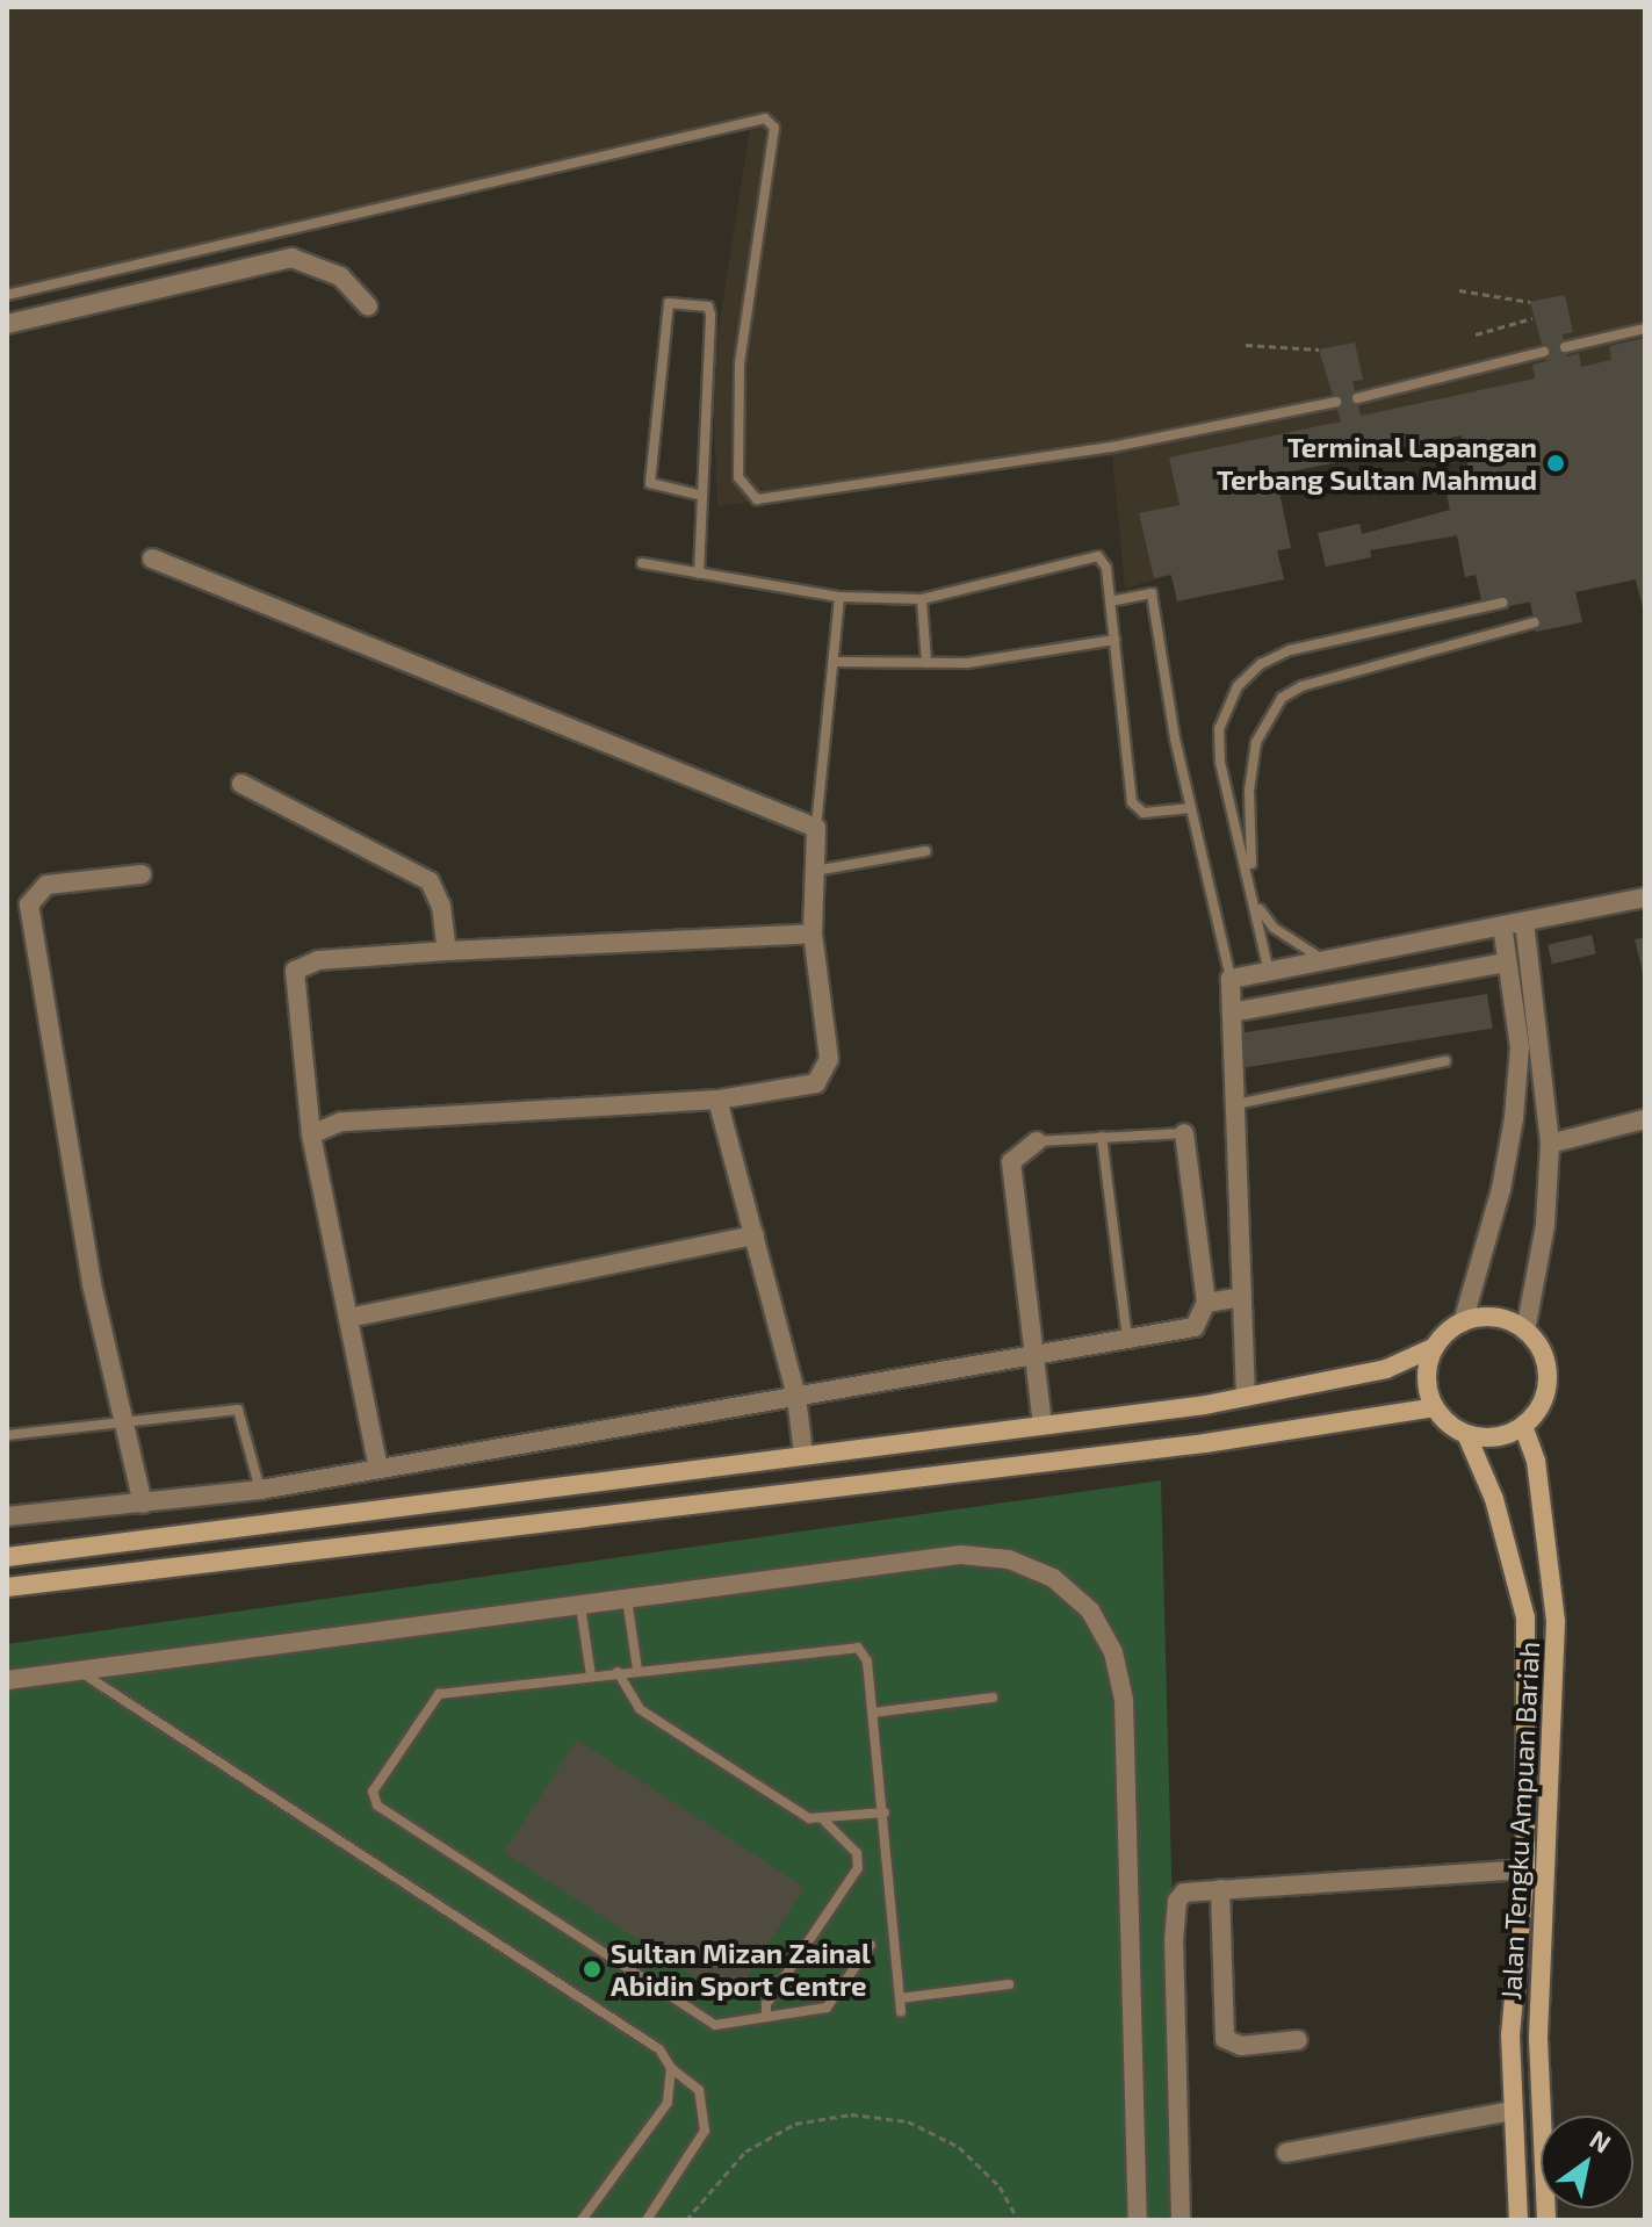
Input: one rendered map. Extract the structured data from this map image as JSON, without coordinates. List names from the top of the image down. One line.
{"streets":{"main road":["Jalan Tengku Ampuan Bariah"]},"places":["Terminal Lapangan Terbang Sultan Mahmud","Sultan Mizan Zainal Abidin Sport Centre"],"north":"top right"}
